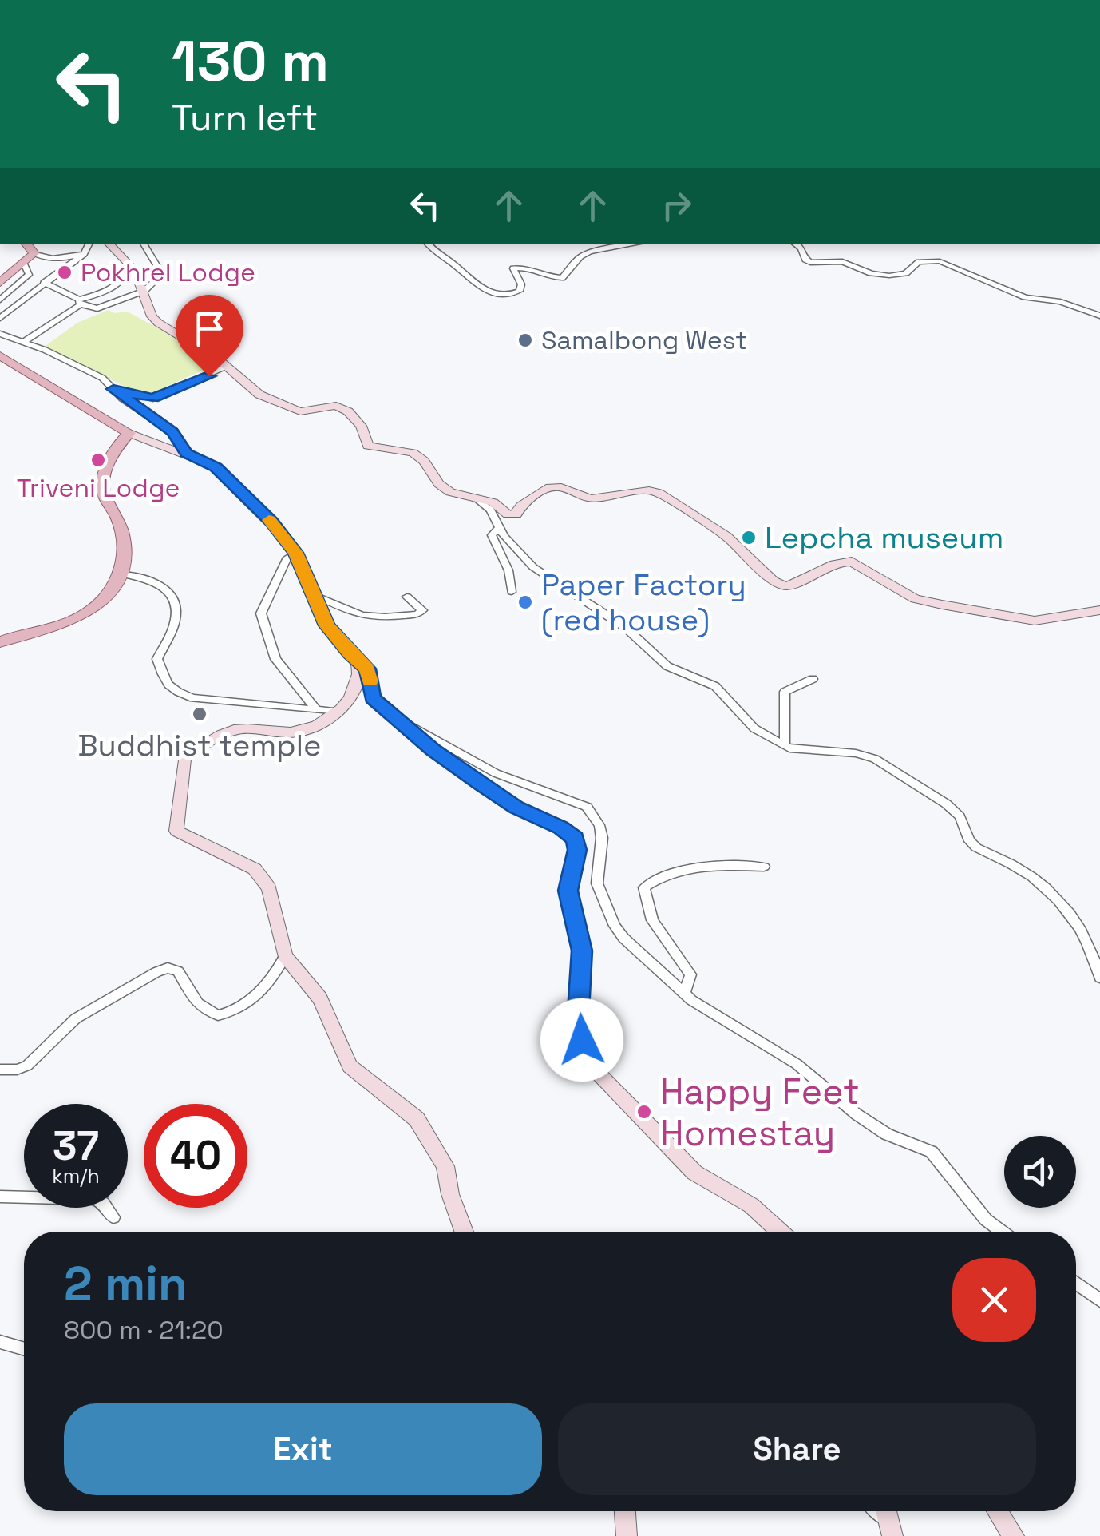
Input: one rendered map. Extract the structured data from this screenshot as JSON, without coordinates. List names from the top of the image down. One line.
{"places":["Pokhrel Lodge","Samalbong West","Triveni Lodge","Lepcha museum","Paper Factory (red house)","Buddhist temple","Happy Feet Homestay"],"page":{"turn":["130 m","Turn left"],"speed":"37 km/h","limit":"40","heading":["2 min","800 m · 21:20"],"buttons":["Exit","Share"]}}
